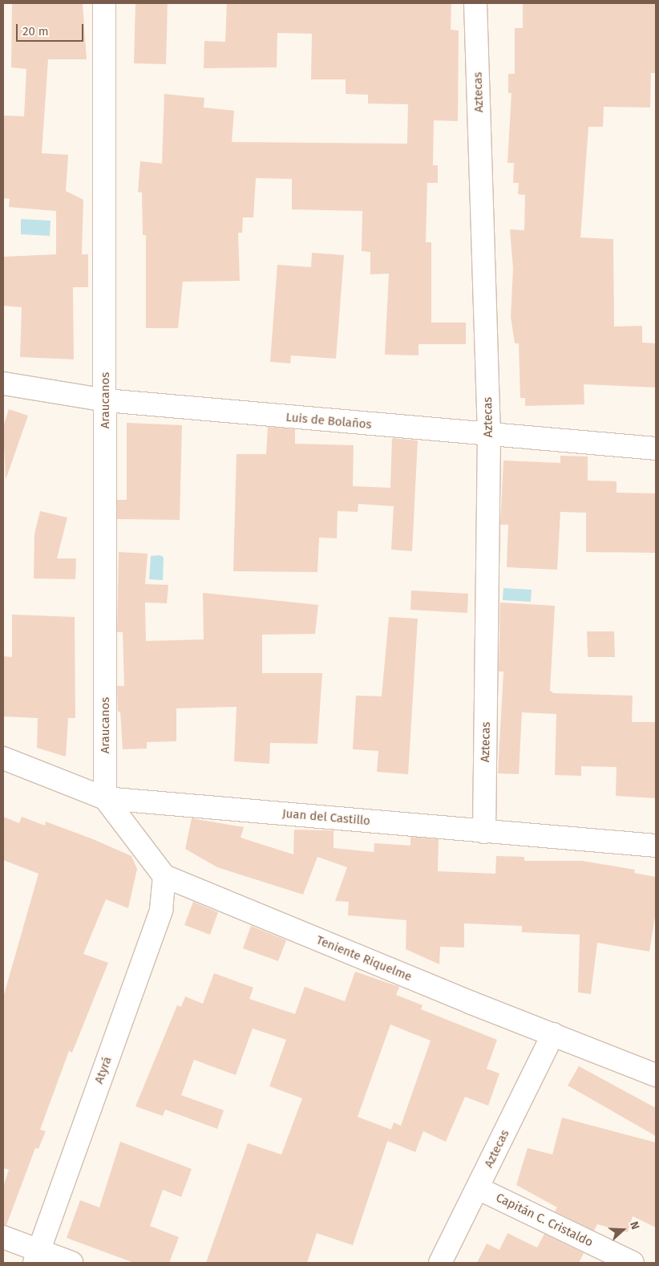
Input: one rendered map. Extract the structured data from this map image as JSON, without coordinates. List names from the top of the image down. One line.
{"streets":{"street":["Aztecas","Araucanos","Luis de Bolaños","Juan del Castillo","Teniente Riquelme","Atyrá","Capitán C. Cristaldo"]},"crossings":[["Aztecas","Luis de Bolaños"],["Aztecas","Juan del Castillo"],["Aztecas","Teniente Riquelme"],["Aztecas","Capitán C. Cristaldo"],["Araucanos","Luis de Bolaños"],["Araucanos","Juan del Castillo"],["Teniente Riquelme","Atyrá"]],"scale_bar":"20 m","north":"right"}
